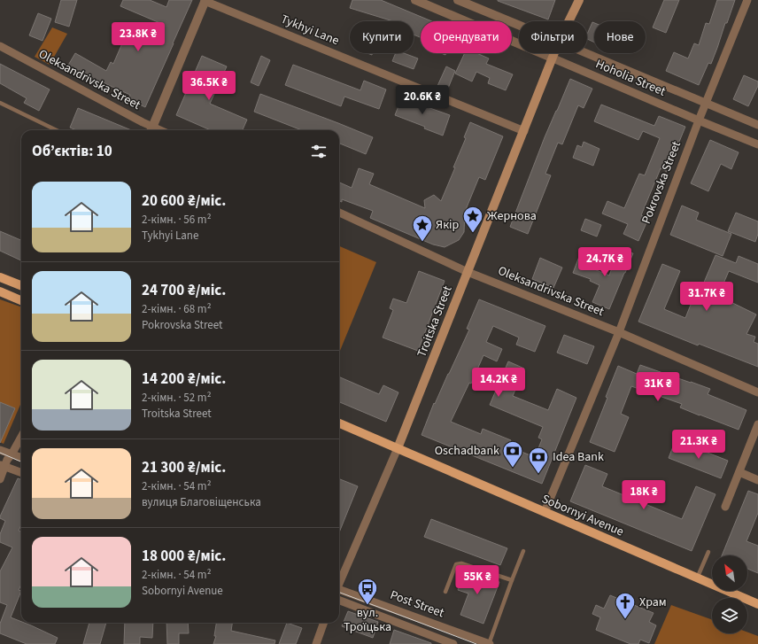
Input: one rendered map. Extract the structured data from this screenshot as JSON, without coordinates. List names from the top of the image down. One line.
{"streets":{"main road":["Troitska Street","Sobornyi Avenue"],"street":["Tykhyi Lane","Hoholia Street","Oleksandrivska Street","Pokrovska Street","Post Street"]},"crossings":[["Tykhyi Lane","Troitska Street"],["Hoholia Street","Pokrovska Street"],["Hoholia Street","Troitska Street"],["Oleksandrivska Street","Pokrovska Street"],["Oleksandrivska Street","Troitska Street"],["Pokrovska Street","Sobornyi Avenue"],["Troitska Street","Sobornyi Avenue"]],"places":{"place":["Жернова","Якір"],"bank":["Oschadbank","Idea Bank"],"bus stop":["вул. Троїцька"],"church":["Храм"]},"north":"top left","page":{"chip":["Купити","Орендувати","Фільтри","Нове"],"price":["23.8K ₴","36.5K ₴","20.6K ₴","24.7K ₴","31.7K ₴","14.2K ₴","31K ₴","21.3K ₴","18K ₴","55K ₴"],"heading":"Об’єктів: 10","list":[{"name":"20 600 ₴/міс.","note":"2-кімн. · 56 m² · Tykhyi Lane"},{"name":"24 700 ₴/міс.","note":"2-кімн. · 68 m² · Pokrovska Street"},{"name":"14 200 ₴/міс.","note":"2-кімн. · 52 m² · Troitska Street"},{"name":"21 300 ₴/міс.","note":"2-кімн. · 54 m² · вулиця Благовіщенська"},{"name":"18 000 ₴/міс.","note":"2-кімн. · 54 m² · Sobornyi Avenue"}]}}
